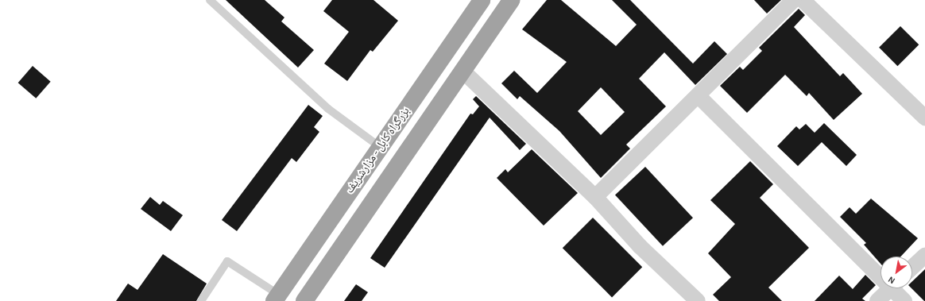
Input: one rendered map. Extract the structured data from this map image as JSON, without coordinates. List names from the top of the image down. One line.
{"streets":{"highway":["بزرگراه کابل - مزارشریف"]},"north":"bottom left"}
